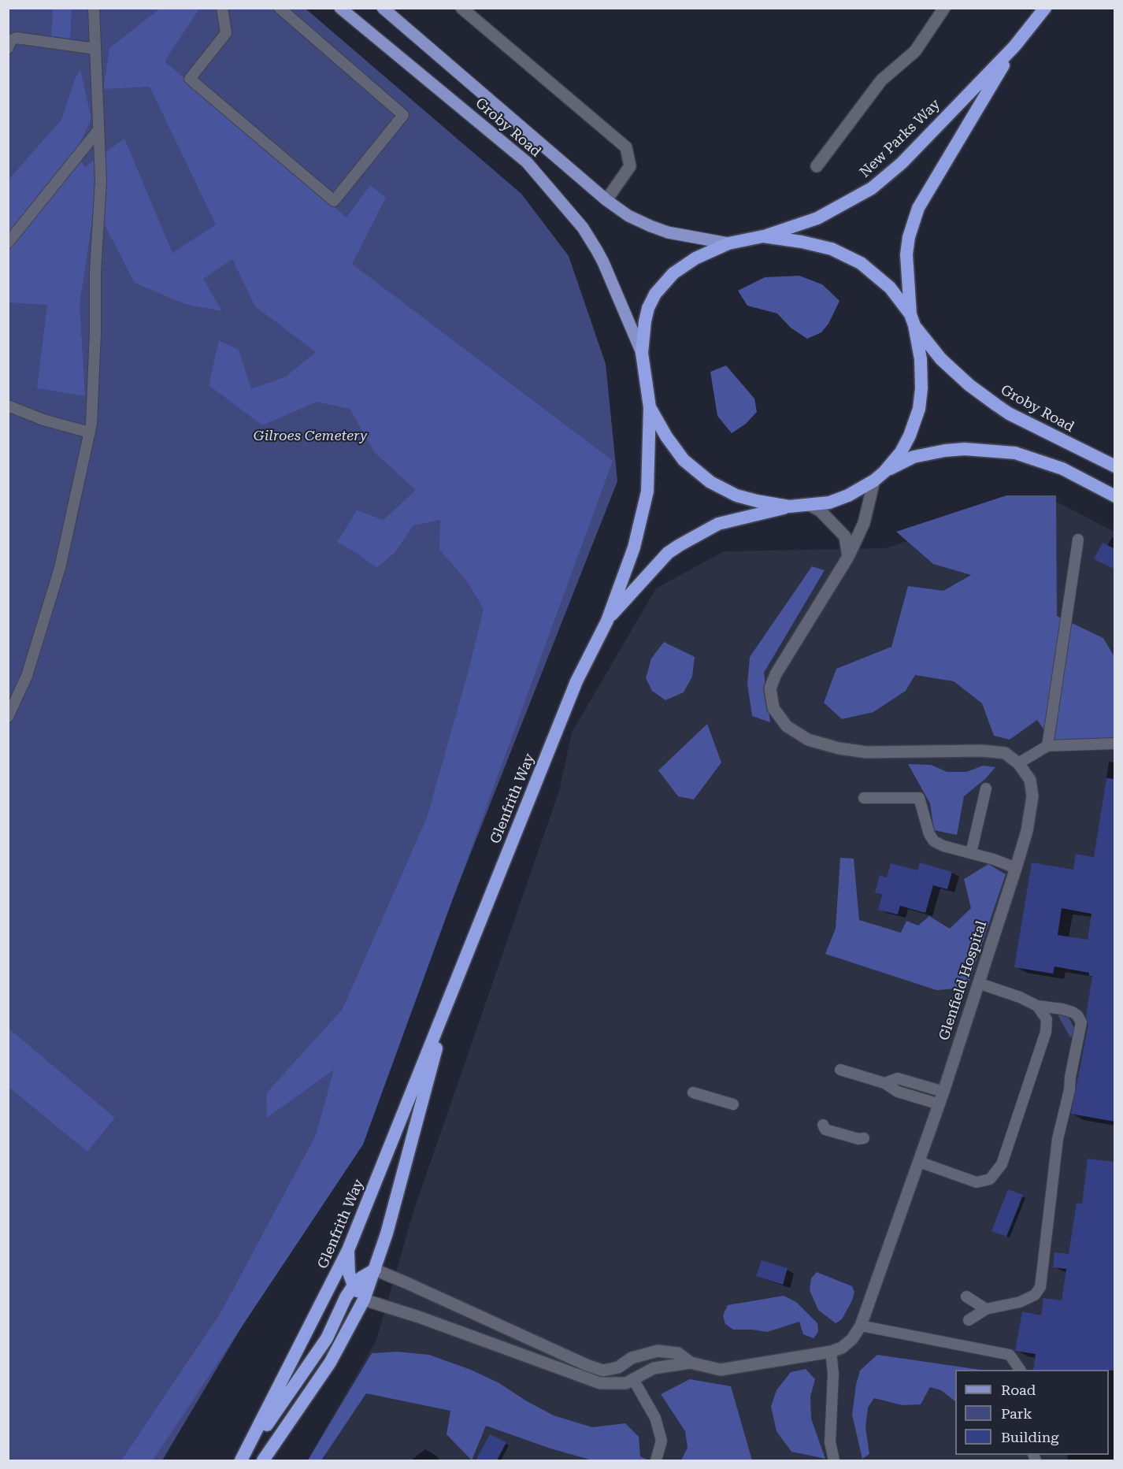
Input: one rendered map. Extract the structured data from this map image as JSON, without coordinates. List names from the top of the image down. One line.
{"streets":{"highway":["Groby Road","New Parks Way","Glenfrith Way"],"street":["Glenfield Hospital"]},"crossings":[["Groby Road","New Parks Way"]],"parks":["Gilroes Cemetery"],"legend":["Road","Park","Building"]}
